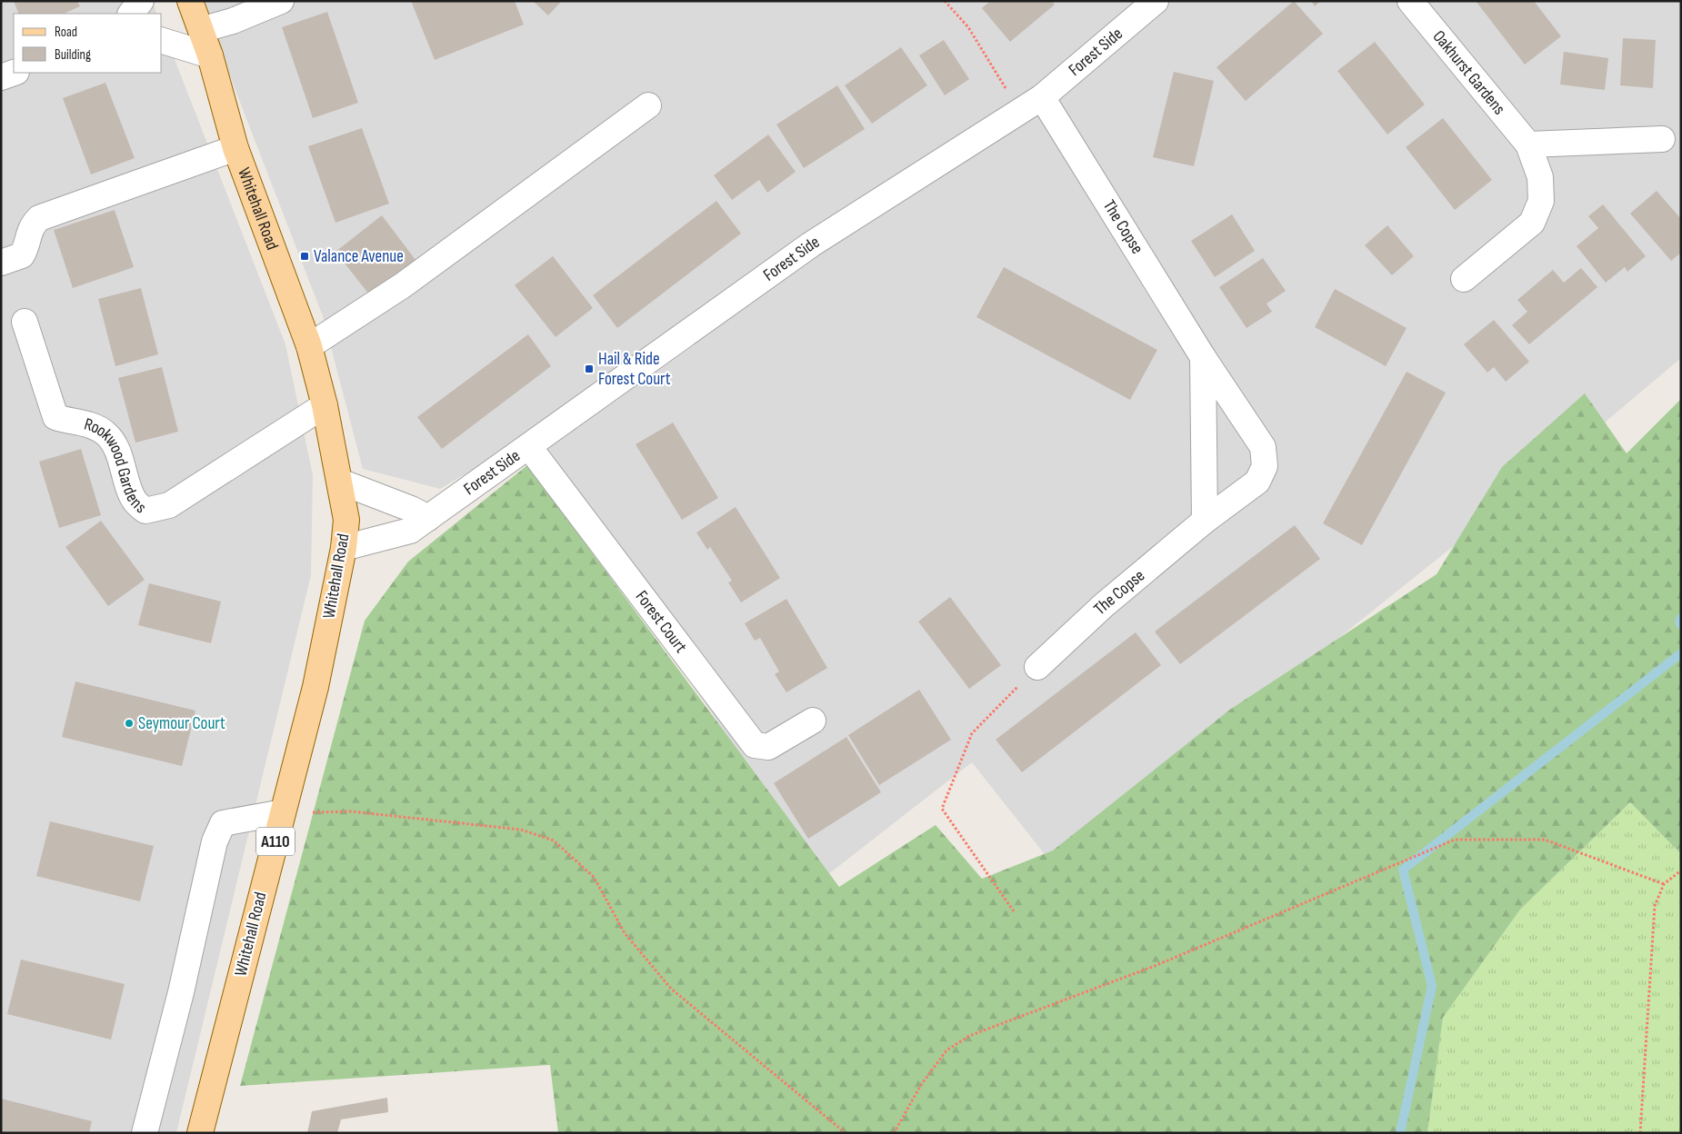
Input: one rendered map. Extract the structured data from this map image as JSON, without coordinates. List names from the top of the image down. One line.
{"streets":{"main road":["Whitehall Road","A110"],"street":["Forest Side","Oakhurst Gardens","The Copse","Rookwood Gardens","Forest Court"]},"crossings":[["Forest Side","Whitehall Road"],["Forest Side","The Copse"],["Forest Side","Forest Court"],["Whitehall Road","Rookwood Gardens"]],"places":{"transit":["Valance Avenue","Hail & Ride Forest Court"],"other":["Seymour Court"]},"legend":["Road","Building"]}
